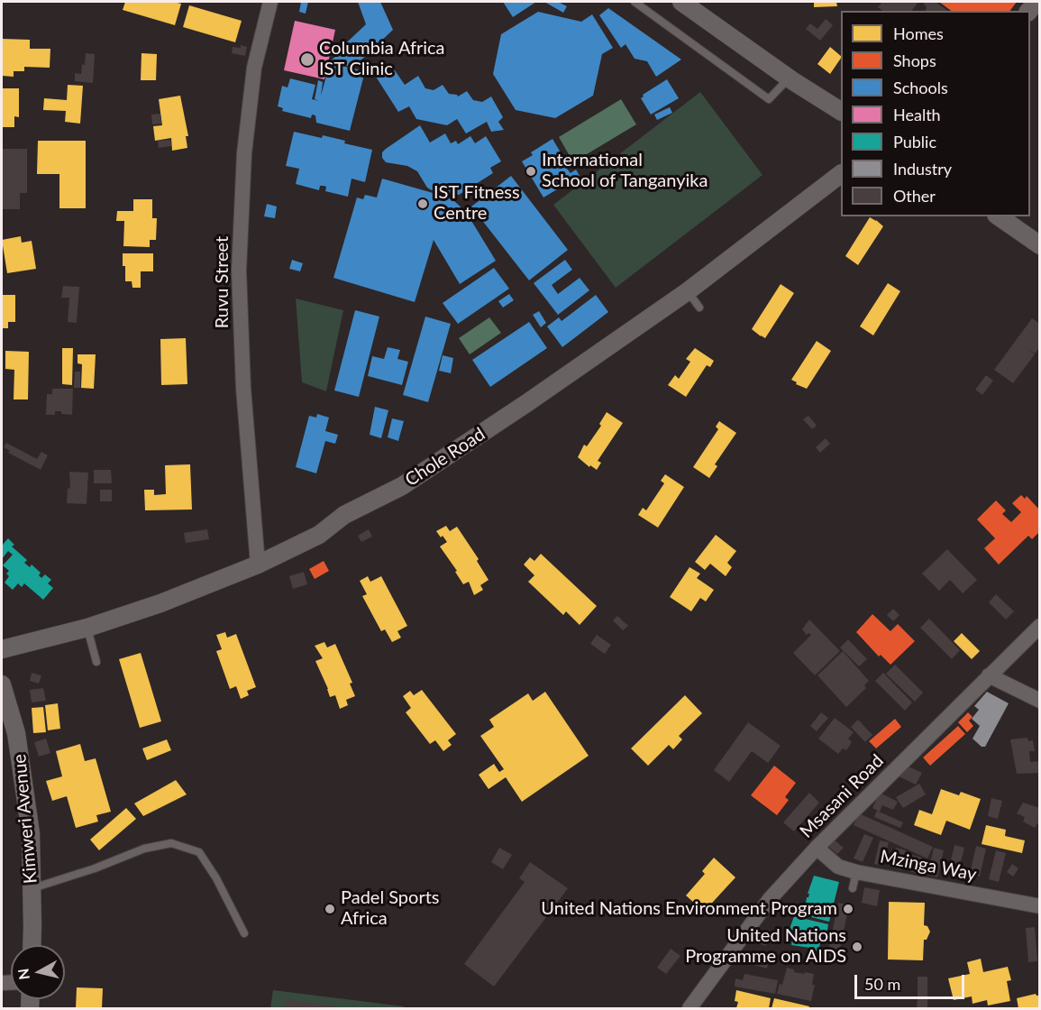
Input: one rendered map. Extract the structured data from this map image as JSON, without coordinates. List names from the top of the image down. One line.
{"streets":{"street":["Ruvu Street","Chole Road","Msasani Road","Kimweri Avenue","Mzinga Way"]},"crossings":[["Ruvu Street","Chole Road"],["Msasani Road","Mzinga Way"]],"places":["Columbia Africa IST Clinic","International School of Tanganyika","IST Fitness Centre","Padel Sports Africa","United Nations Environment Program","United Nations Programme on AIDS"],"legend":["Homes","Shops","Schools","Health","Public","Industry","Other"],"scale_bar":"50 m","north":"left"}
